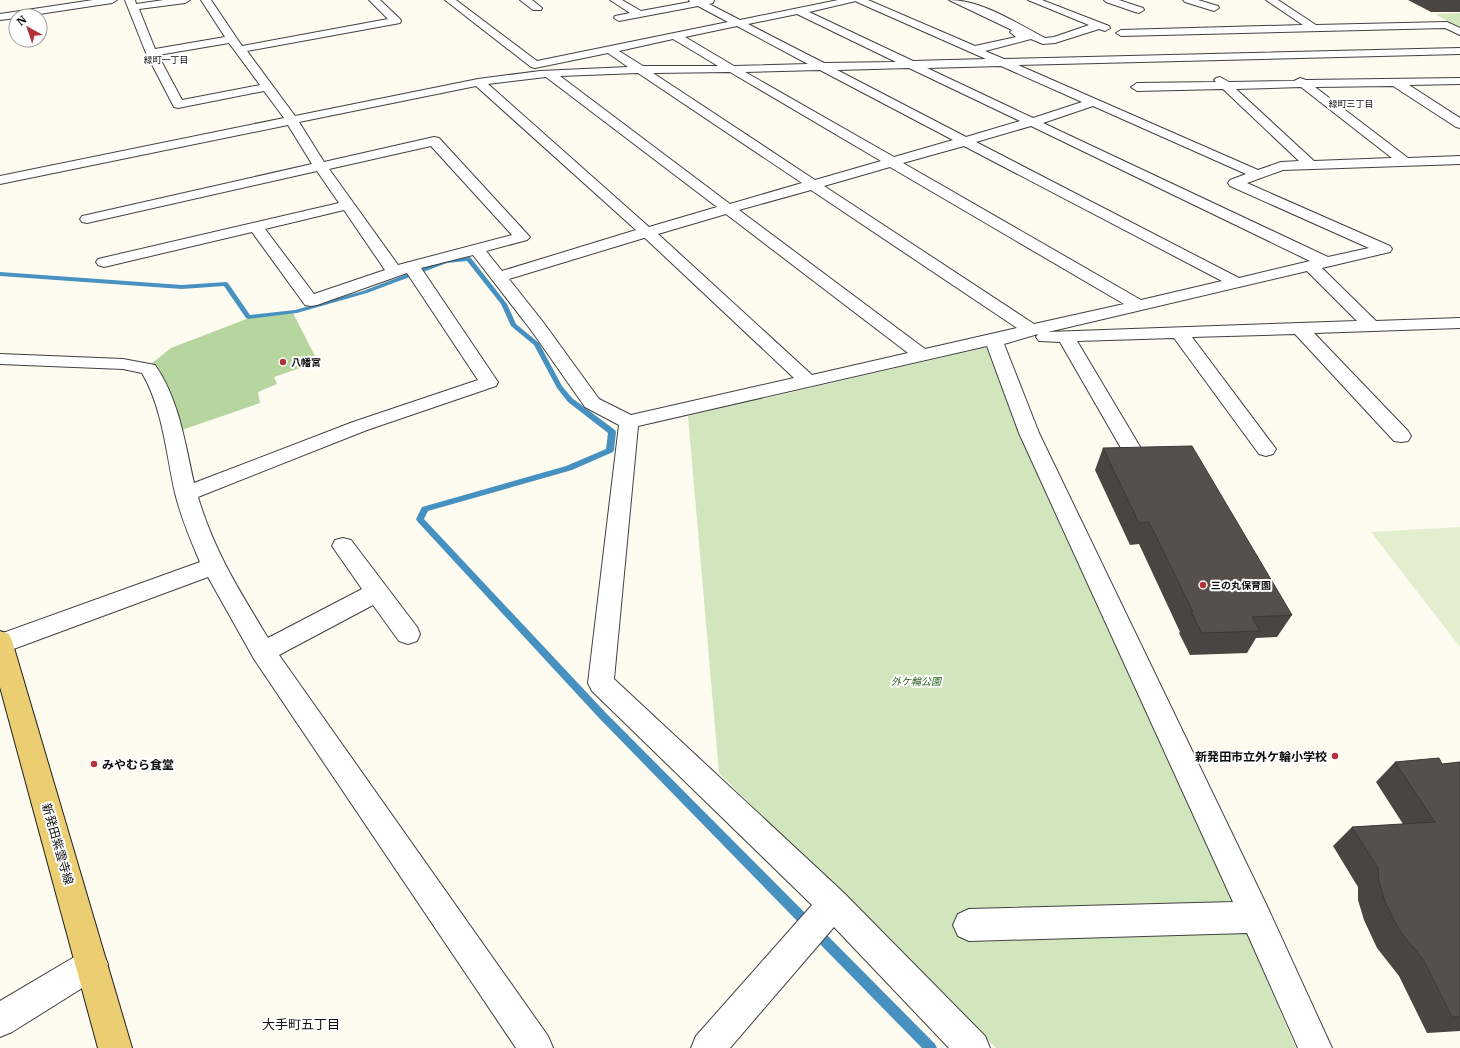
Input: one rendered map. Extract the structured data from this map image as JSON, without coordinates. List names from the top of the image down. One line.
{"streets":{"main road":["新発田紫雲寺線"]},"districts":["緑町一丁目","緑町三丁目","大手町五丁目"],"parks":["外ケ輪公園"],"places":["八幡宮","三の丸保育園","新発田市立外ケ輪小学校","みやむら食堂"],"north":"top left"}
